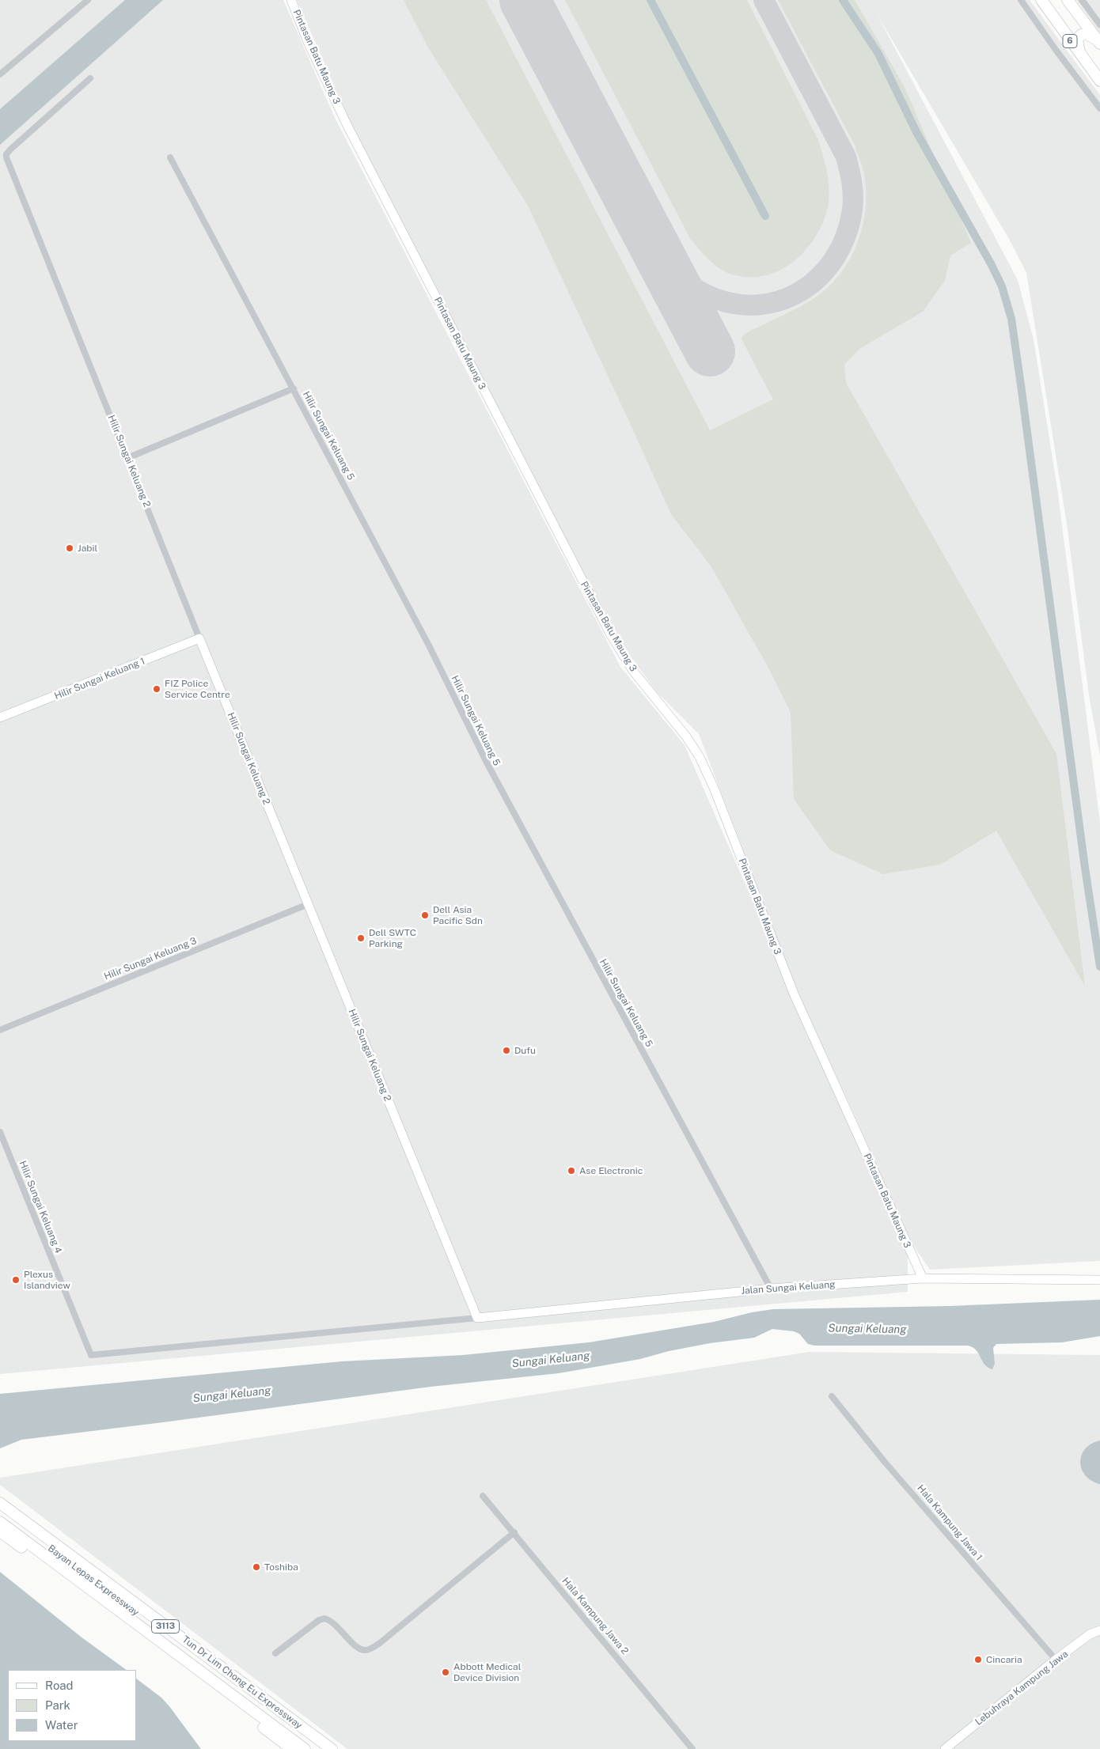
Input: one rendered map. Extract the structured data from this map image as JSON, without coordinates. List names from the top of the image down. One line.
{"streets":{"highway":["6","Bayan Lepas Expressway","3113","Tun Dr Lim Chong Eu Expressway"],"street":["Pintasan Batu Maung 3","Hilir Sungai Keluang 5","Hilir Sungai Keluang 2","Hilir Sungai Keluang 1","Hilir Sungai Keluang 3","Hilir Sungai Keluang 4","Jalan Sungai Keluang","Hala Kampung Jawa 1","Hala Kampung Jawa 2","Lebuhraya Kampung Jawa"]},"crossings":[["Pintasan Batu Maung 3","Jalan Sungai Keluang"],["Hilir Sungai Keluang 5","Jalan Sungai Keluang"],["Hilir Sungai Keluang 2","Hilir Sungai Keluang 1"],["Hilir Sungai Keluang 2","Hilir Sungai Keluang 3"],["Hilir Sungai Keluang 2","Hilir Sungai Keluang 4"],["Hilir Sungai Keluang 2","Jalan Sungai Keluang"],["Hilir Sungai Keluang 4","Jalan Sungai Keluang"],["Hala Kampung Jawa 1","Lebuhraya Kampung Jawa"]],"water":["Sungai Keluang"],"places":["Jabil","FIZ Police Service Centre","Dell Asia Pacific Sdn","Dell SWTC Parking","Dufu","Ase Electronic","Plexus Islandview","Toshiba","Cincaria","Abbott Medical Device Division"],"legend":["Road","Park","Water"]}
